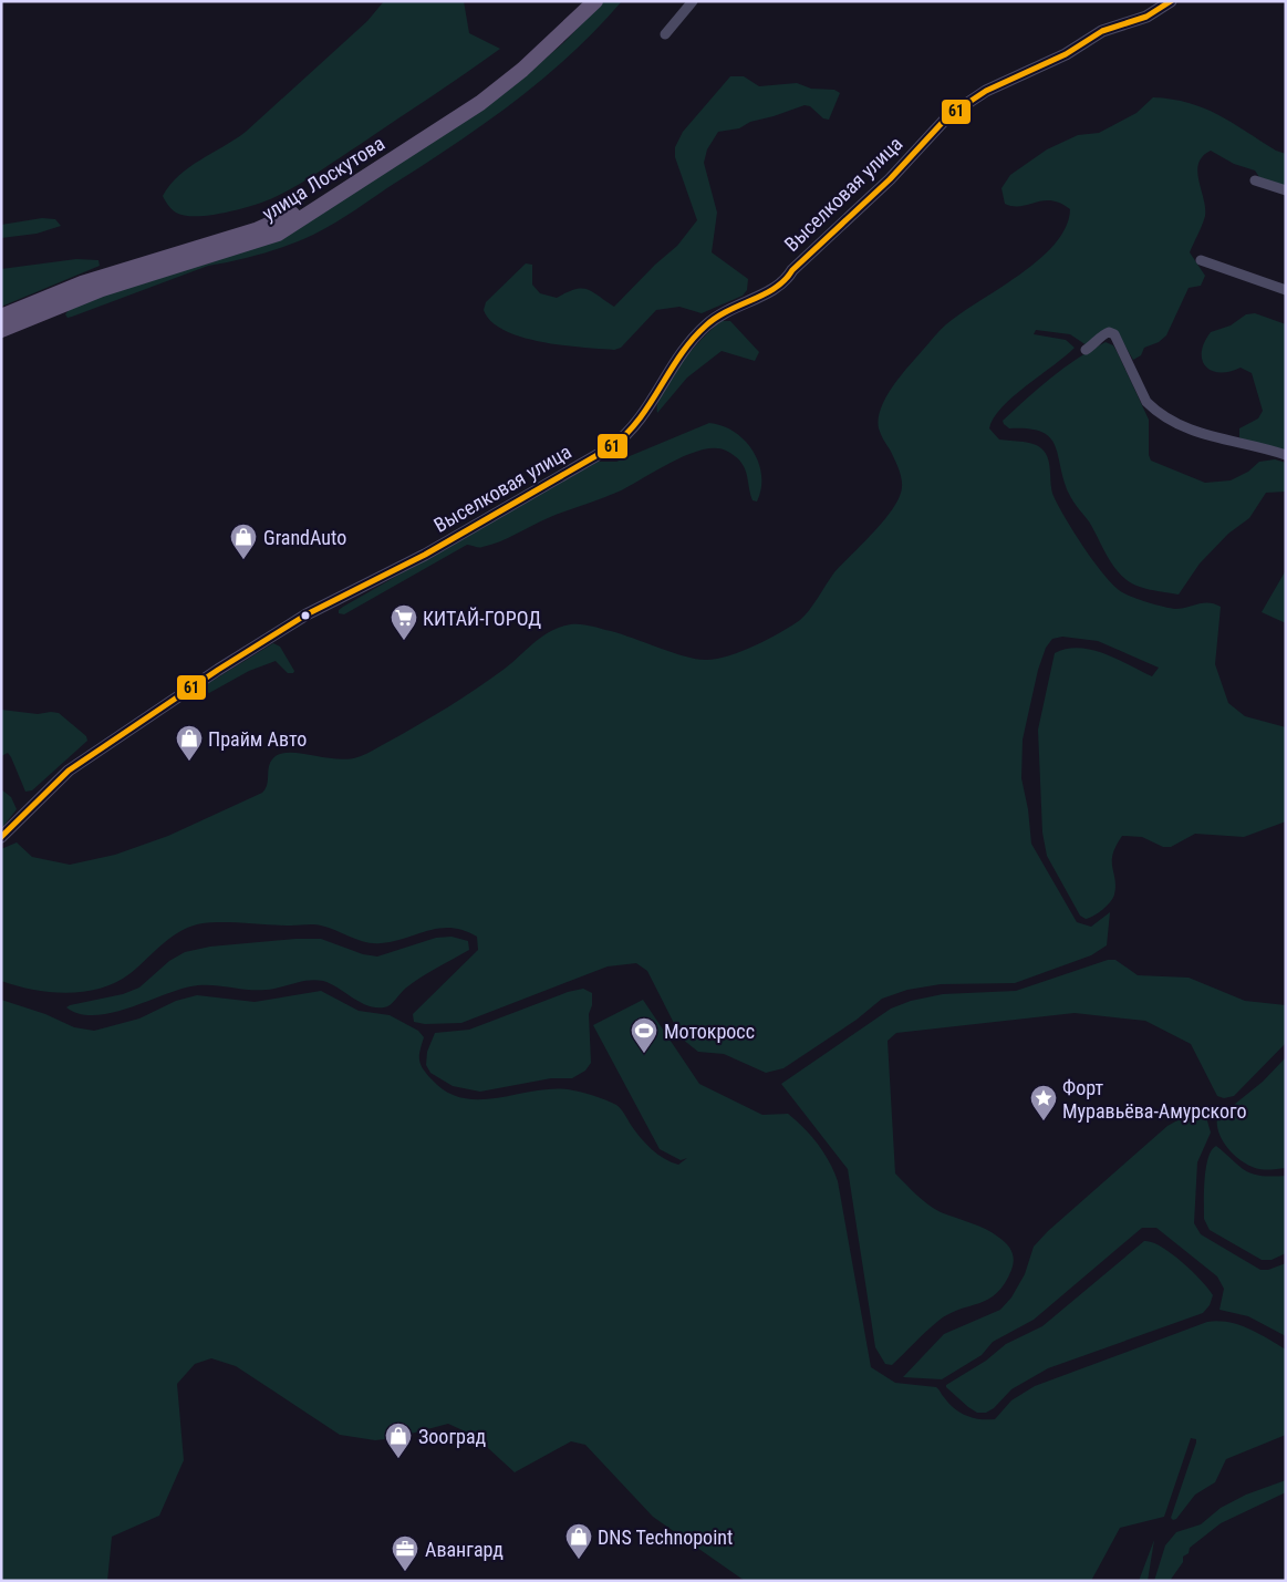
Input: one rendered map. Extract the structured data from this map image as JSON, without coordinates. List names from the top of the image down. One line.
{"streets":{"main road":["улица Лоскутова"],"street":["Выселковая улица"]},"places":{"shop":["GrandAuto","Прайм Авто","Зооград","DNS Technopoint"],"supermarket":["КИТАЙ-ГОРОД"],"sports":["Мотокросс"],"place":["Форт Муравьёва-Амурского"],"office":["Авангард"]},"lines":["transit line 61"]}
